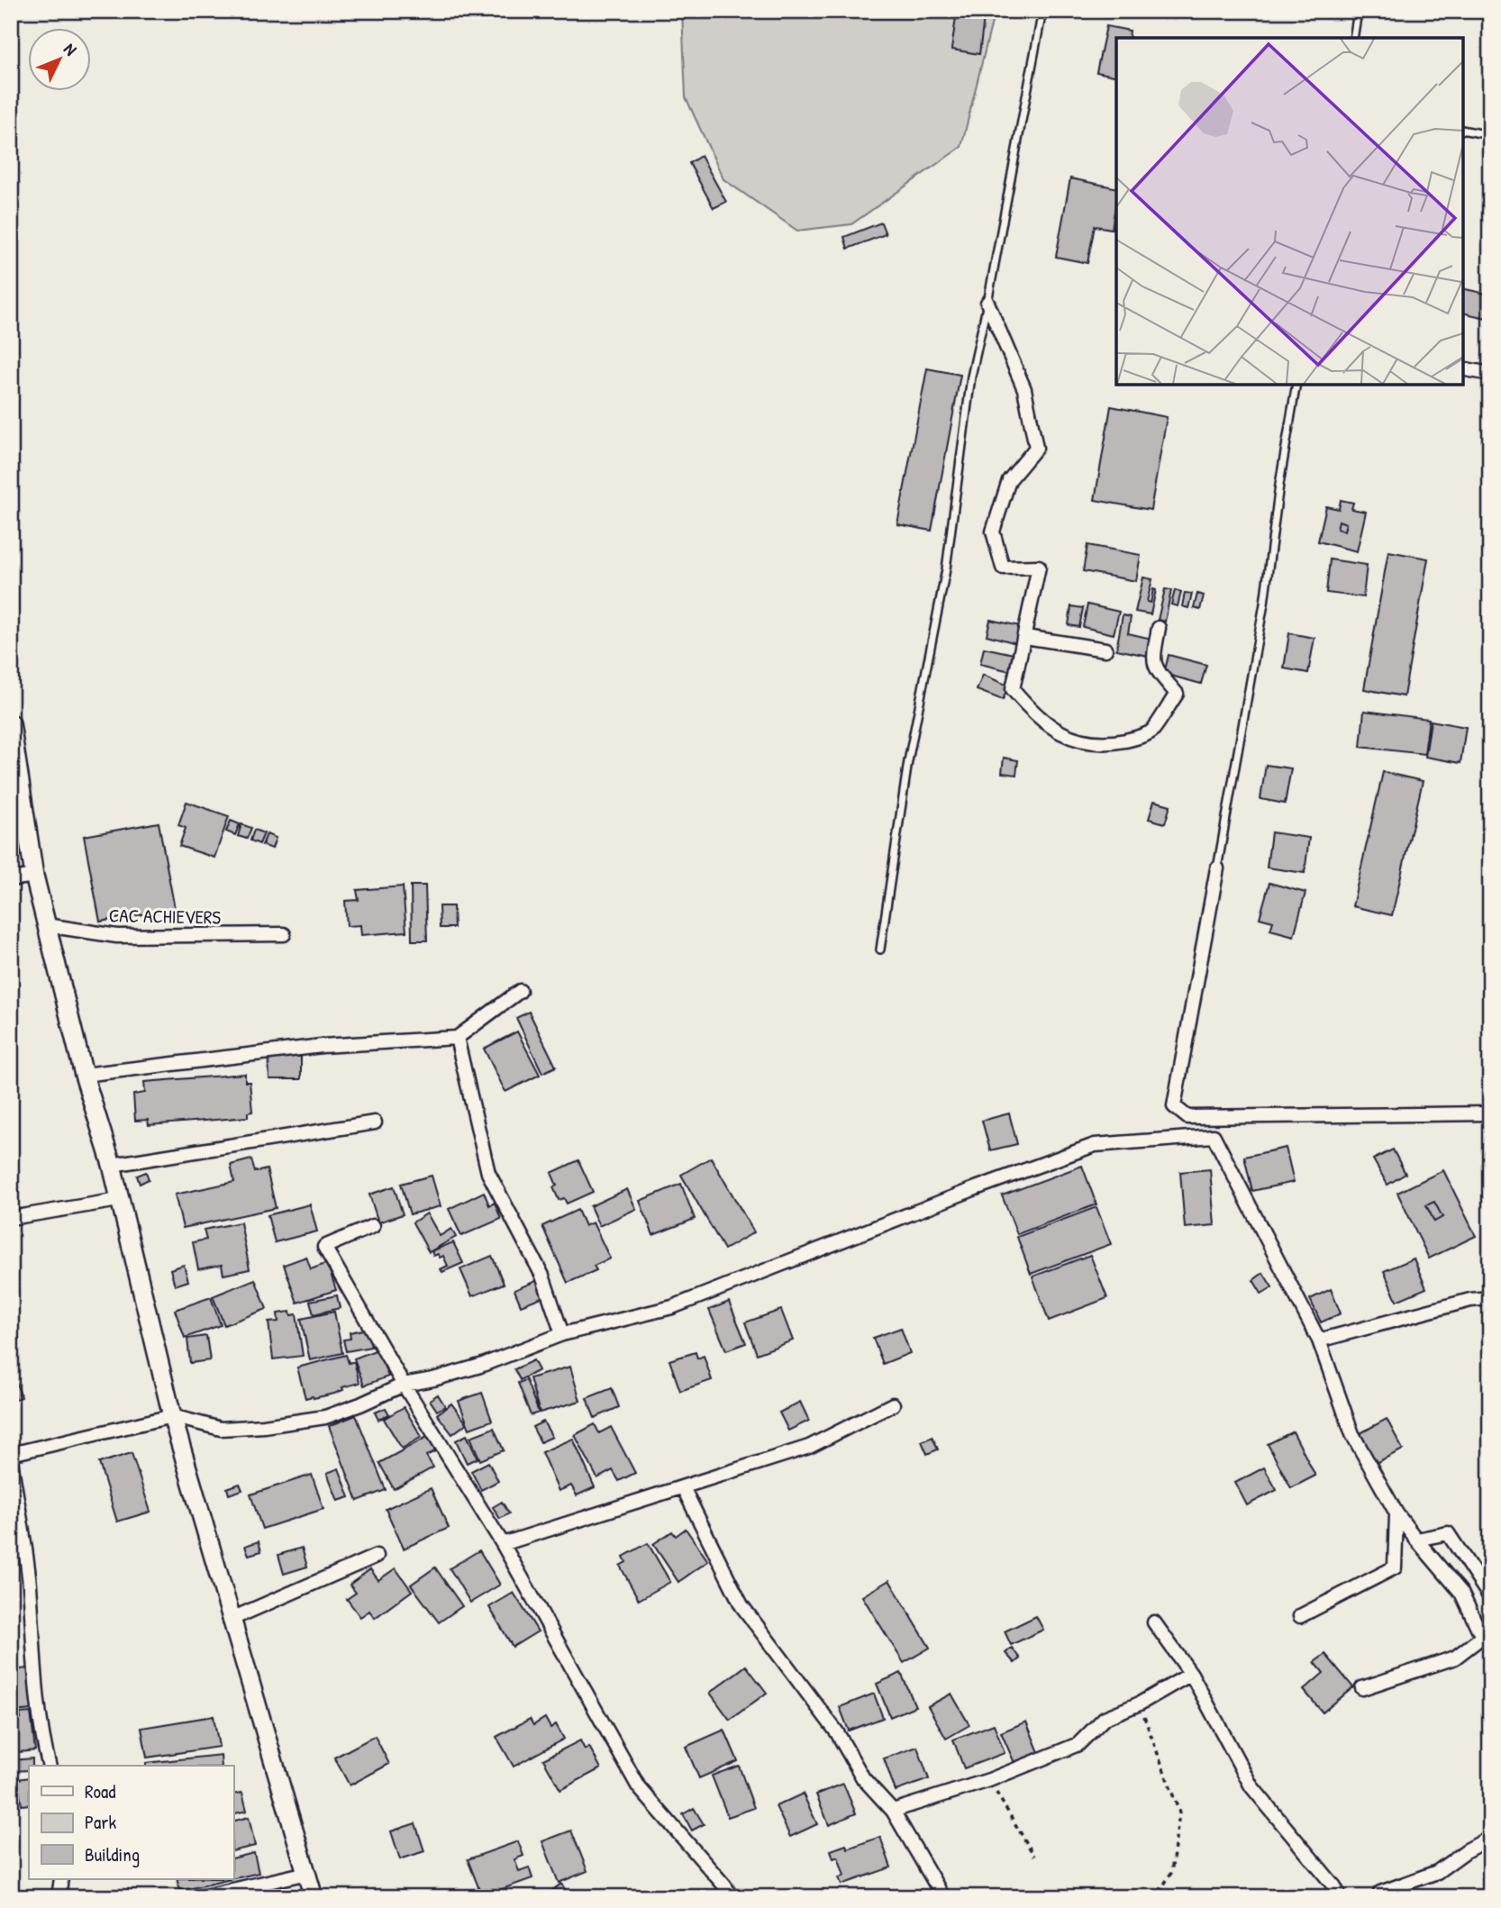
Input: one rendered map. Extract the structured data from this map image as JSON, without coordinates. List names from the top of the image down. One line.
{"streets":{"street":["CAC ACHIEVERS"]},"legend":["Road","Park","Building"],"north":"top right"}
